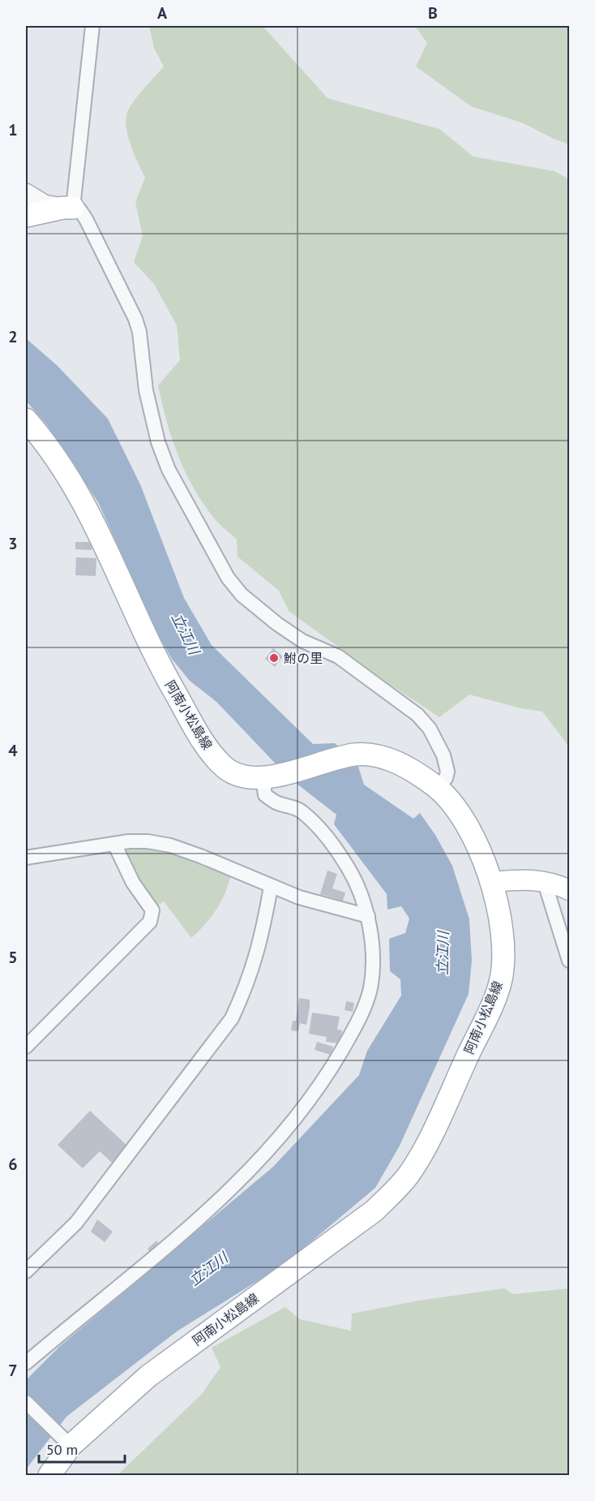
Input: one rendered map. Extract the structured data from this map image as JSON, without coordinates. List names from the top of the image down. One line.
{"streets":{"main road":["阿南小松島線"]},"water":["立江川"],"places":["鮒の里"],"scale_bar":"50 m","grid":{"columns":["A","B"],"rows":["1","2","3","4","5","6","7"]}}
